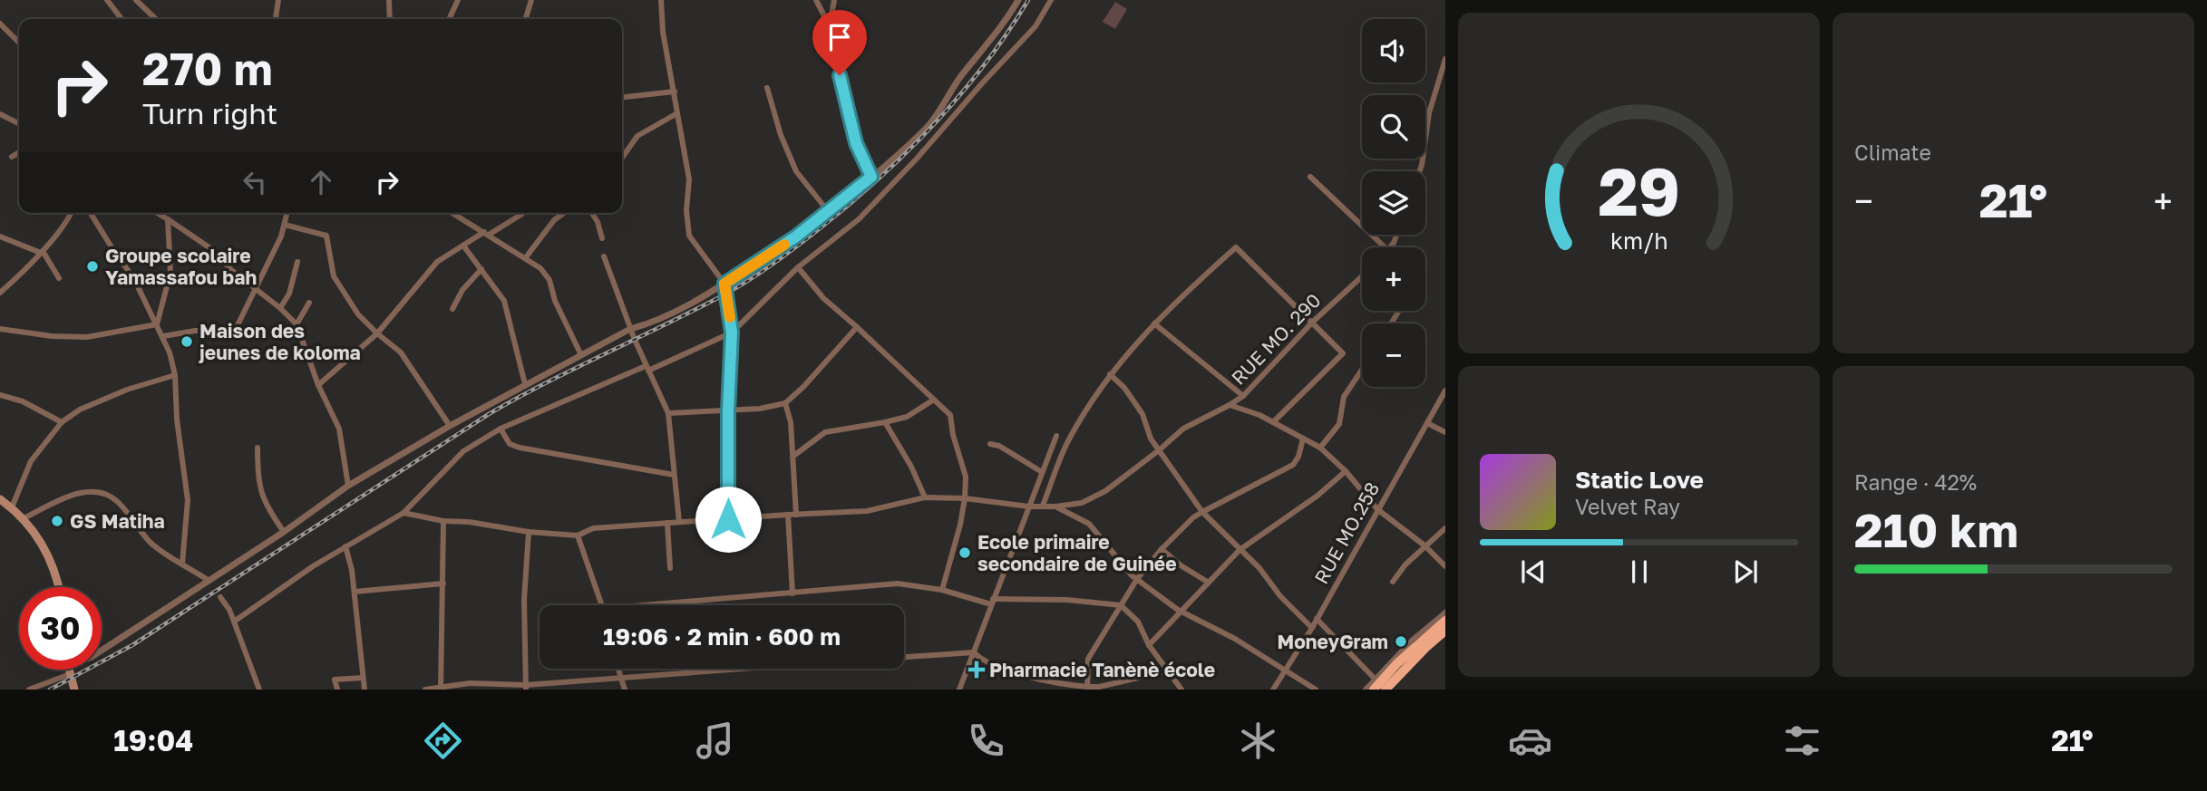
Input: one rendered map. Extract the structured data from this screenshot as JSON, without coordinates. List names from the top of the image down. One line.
{"streets":{"street":["RUE MO. 290","RUE MO.258"]},"places":{"other":["Groupe scolaire Yamassafou bah","Maison des jeunes de koloma","GS Matiha","Ecole primaire secondaire de Guinée","MoneyGram"],"health":["Pharmacie Tanènè école"]},"page":{"tile":["Climate",["Range · 42%","210 km"]],"map_buttons":["+","−"],"turn":["270 m","Turn right"],"heat":["−","21°","+"],"song":["Static Love","Velvet Ray"],"limit":"30","trip":"19:06 · 2 min · 600 m","tabs":["19:04","21°"],"gauge":["29","km/h"]}}
